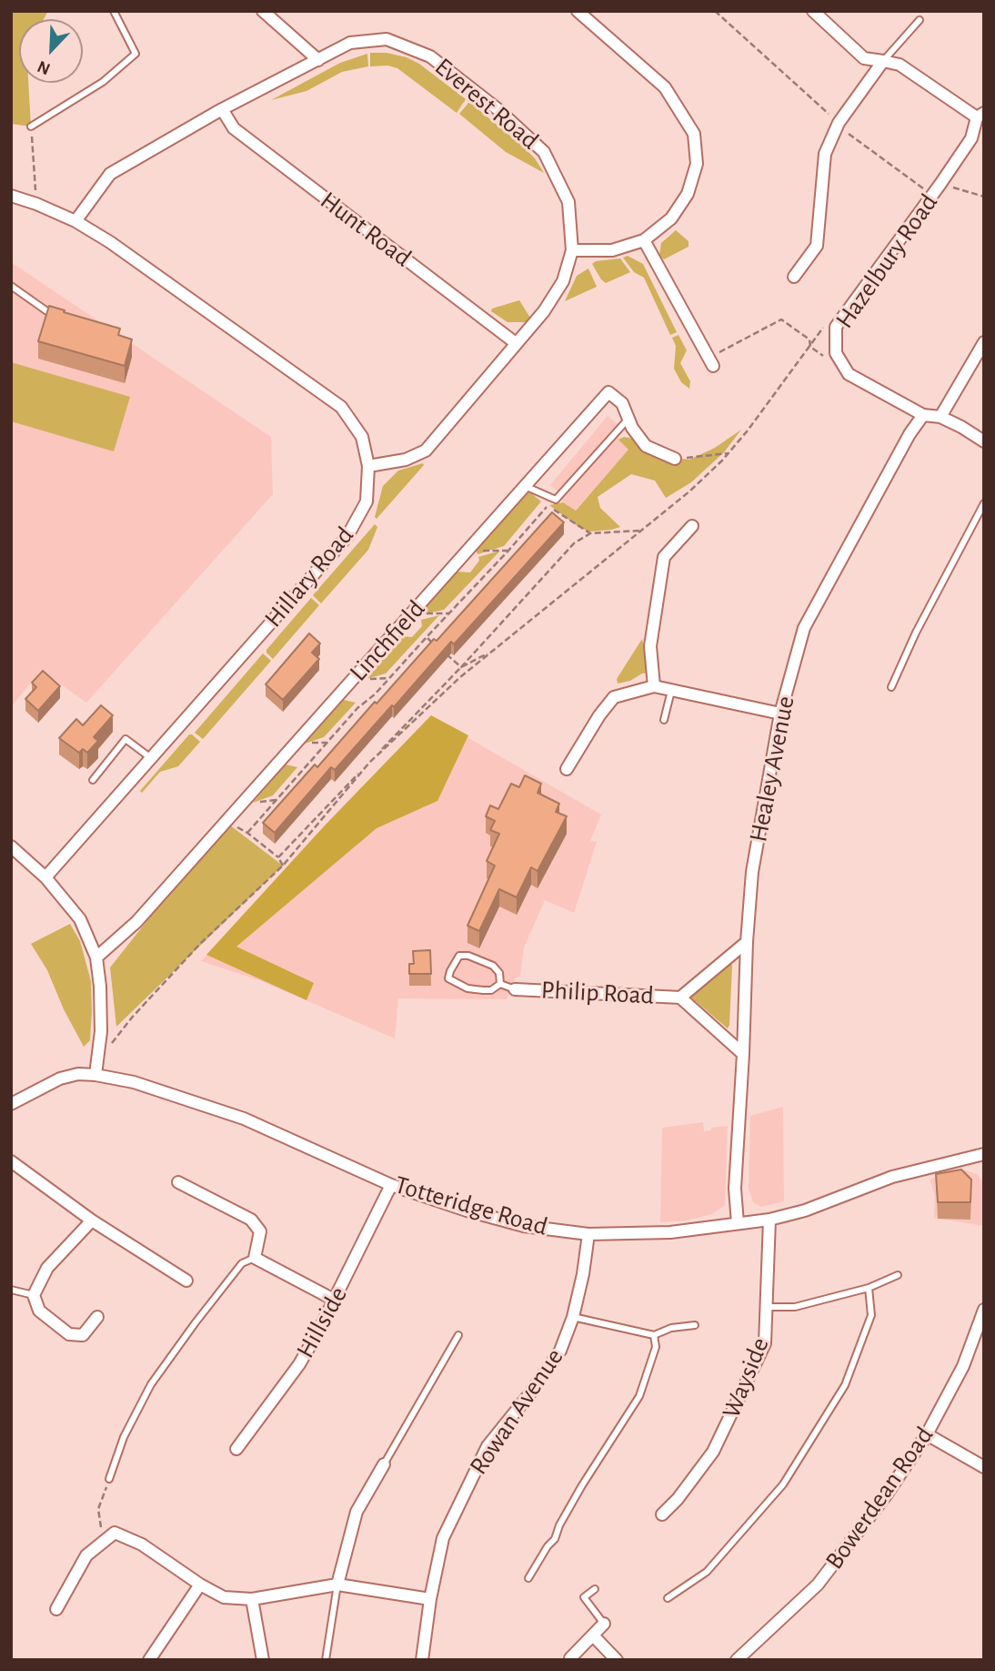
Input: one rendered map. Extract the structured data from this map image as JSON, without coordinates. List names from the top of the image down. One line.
{"streets":{"street":["Everest Road","Hunt Road","Hazelbury Road","Hillary Road","Linchfield","Healey Avenue","Philip Road","Totteridge Road","Hillside","Wayside","Rowan Avenue","Bowerdean Road"]},"crossings":[["Everest Road","Hunt Road"],["Everest Road","Hillary Road"],["Hazelbury Road","Healey Avenue"],["Healey Avenue","Philip Road"],["Healey Avenue","Totteridge Road"],["Totteridge Road","Hillside"],["Totteridge Road","Wayside"],["Totteridge Road","Rowan Avenue"]],"north":"bottom left"}
